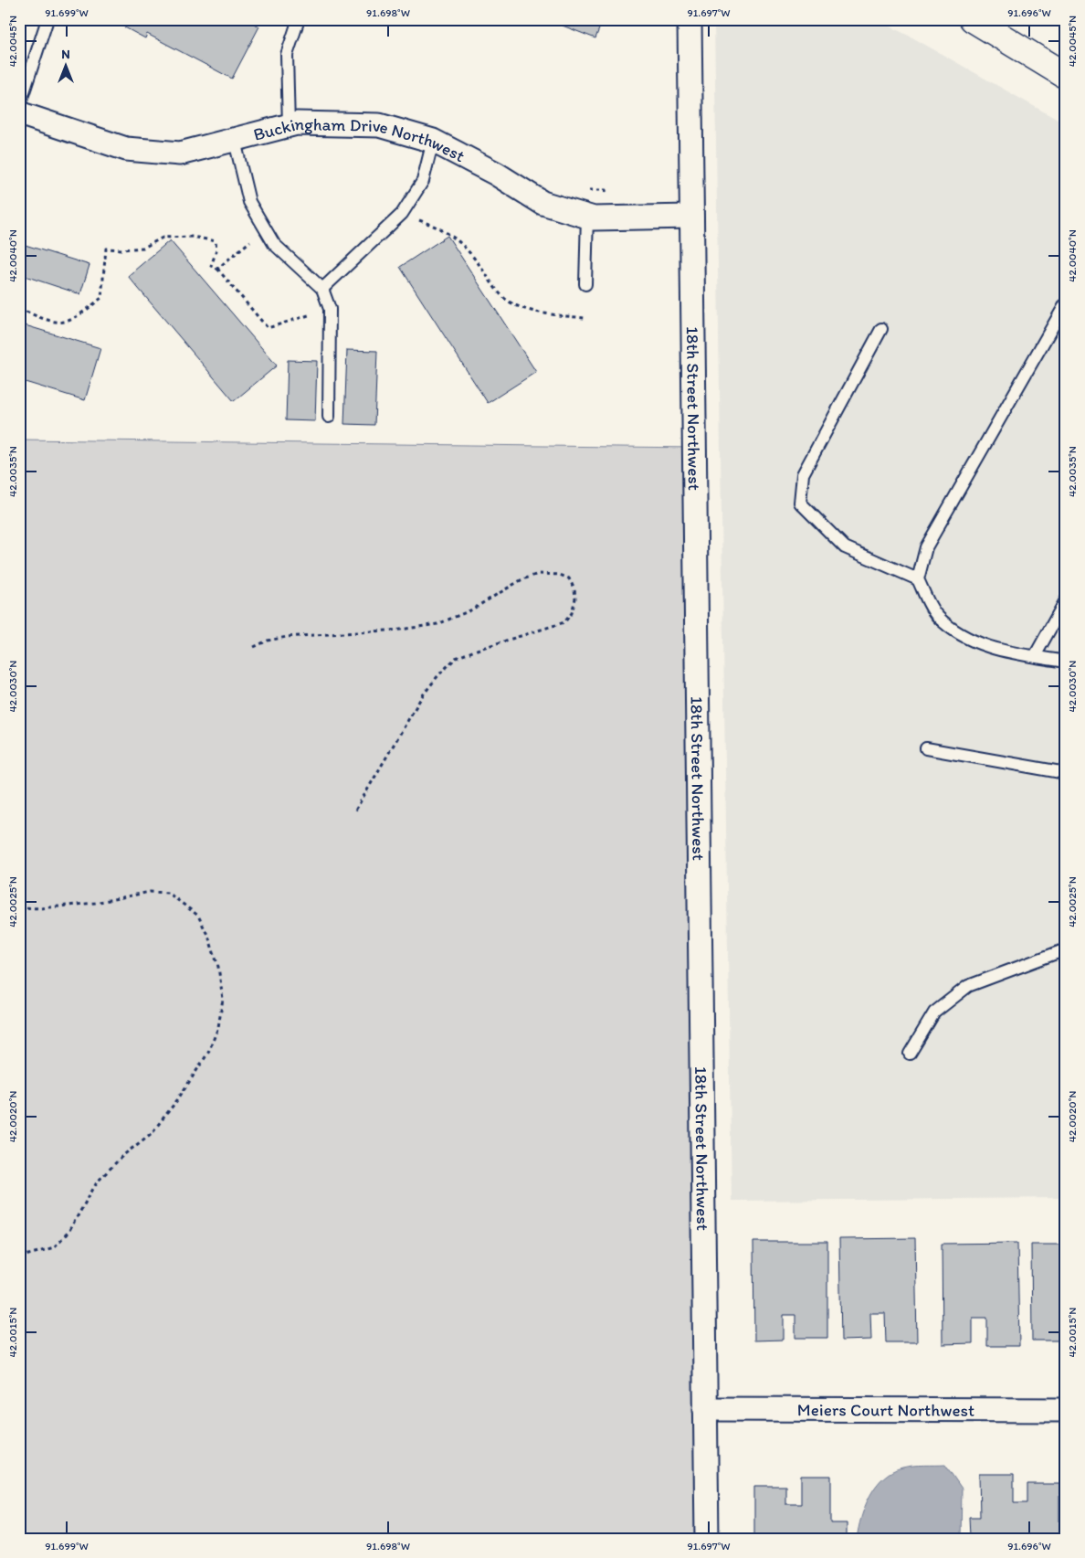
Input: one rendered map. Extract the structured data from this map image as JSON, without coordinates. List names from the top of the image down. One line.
{"streets":{"street":["Buckingham Drive Northwest","18th Street Northwest","Meiers Court Northwest"]},"crossings":[["Buckingham Drive Northwest","18th Street Northwest"],["18th Street Northwest","Meiers Court Northwest"]],"north":"top","coordinates":["91.699°W","91.698°W","91.697°W","91.696°W","42.0045°N","42.0040°N","42.0035°N","42.0030°N","42.0025°N","42.0020°N","42.0015°N"]}
